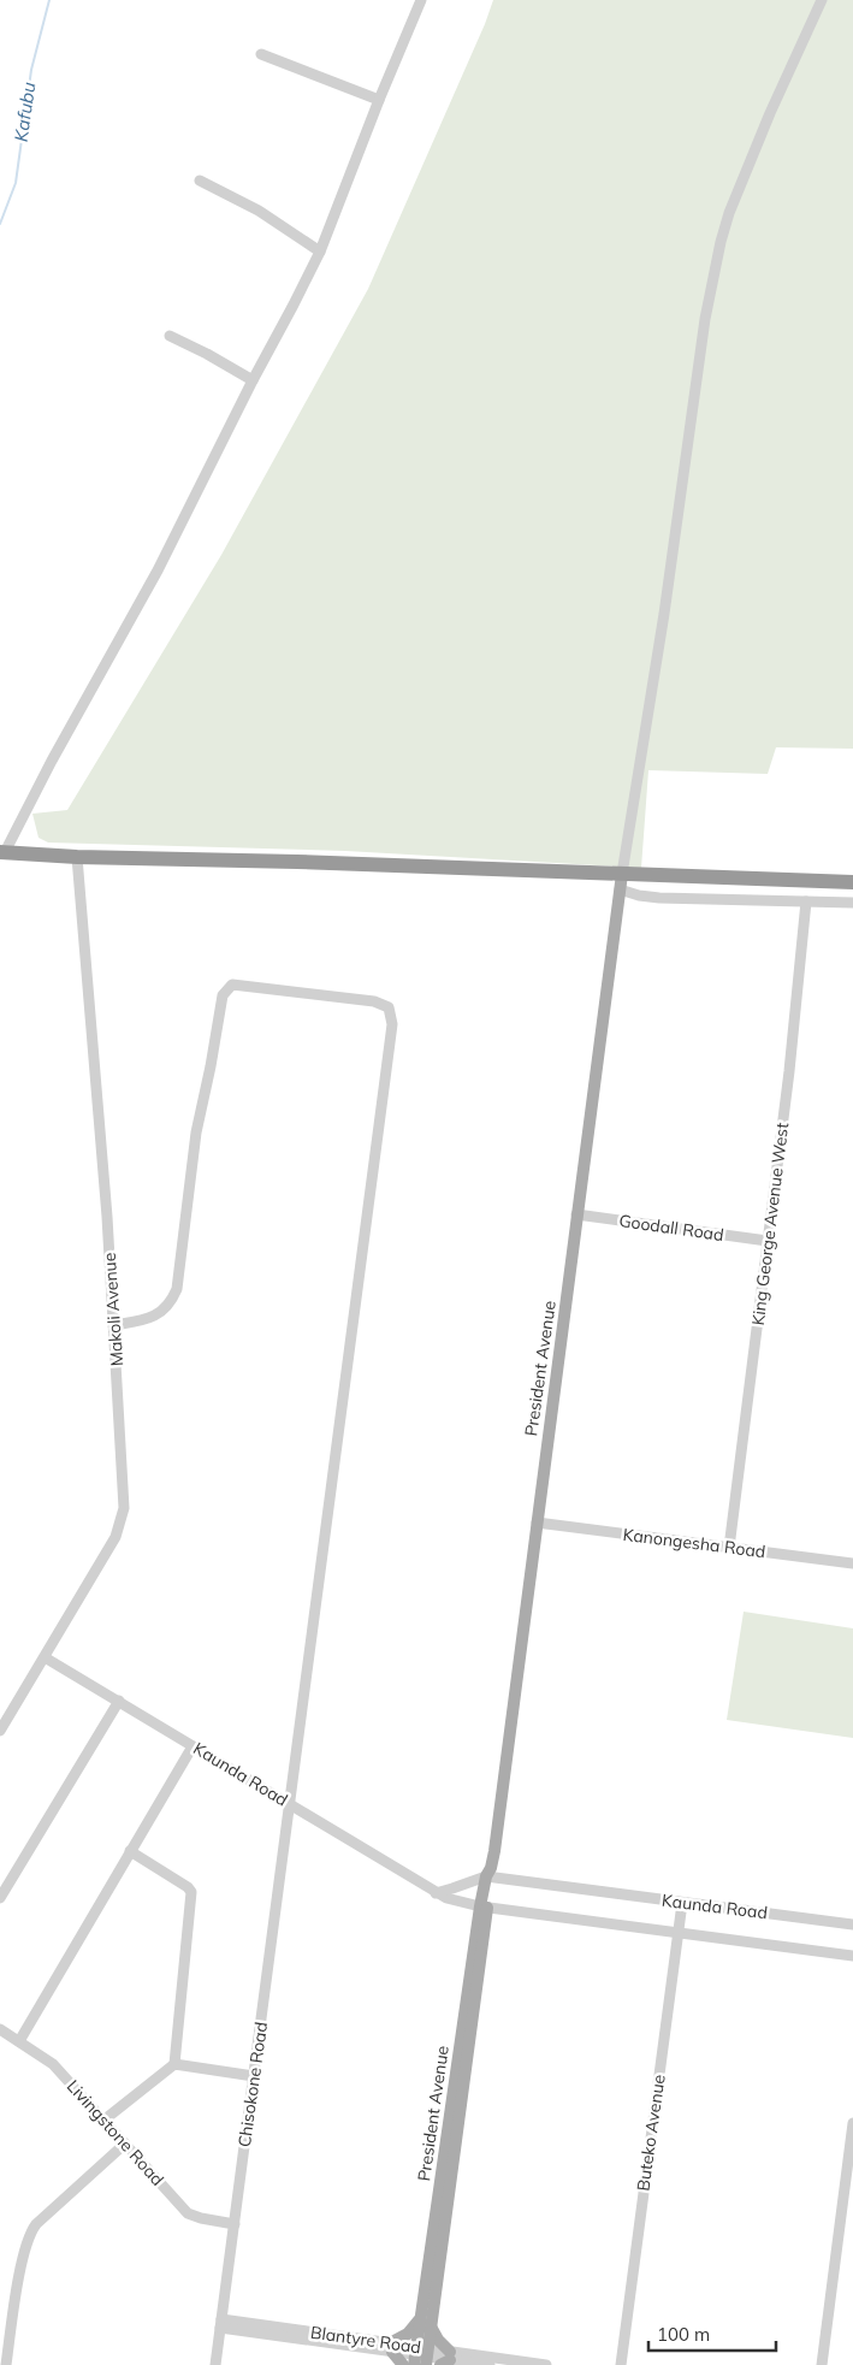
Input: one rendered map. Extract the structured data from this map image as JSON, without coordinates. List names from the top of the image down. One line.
{"streets":{"main road":["President Avenue"],"street":["King George Avenue West","Goodall Road","Makoli Avenue","Kanongesha Road","Kaunda Road","Chisokone Road","Livingstone Road","Buteko Avenue","Blantyre Road"]},"crossings":[["King George Avenue West","Goodall Road"],["King George Avenue West","Kanongesha Road"],["Goodall Road","President Avenue"],["Makoli Avenue","Kaunda Road"],["Makoli Avenue","Chisokone Road"],["President Avenue","Kanongesha Road"],["President Avenue","Kaunda Road"],["President Avenue","Blantyre Road"],["Kaunda Road","Chisokone Road"],["Kaunda Road","Buteko Avenue"],["Chisokone Road","Livingstone Road"],["Chisokone Road","Blantyre Road"]],"water":["Kafubu"],"scale_bar":"100 m"}
